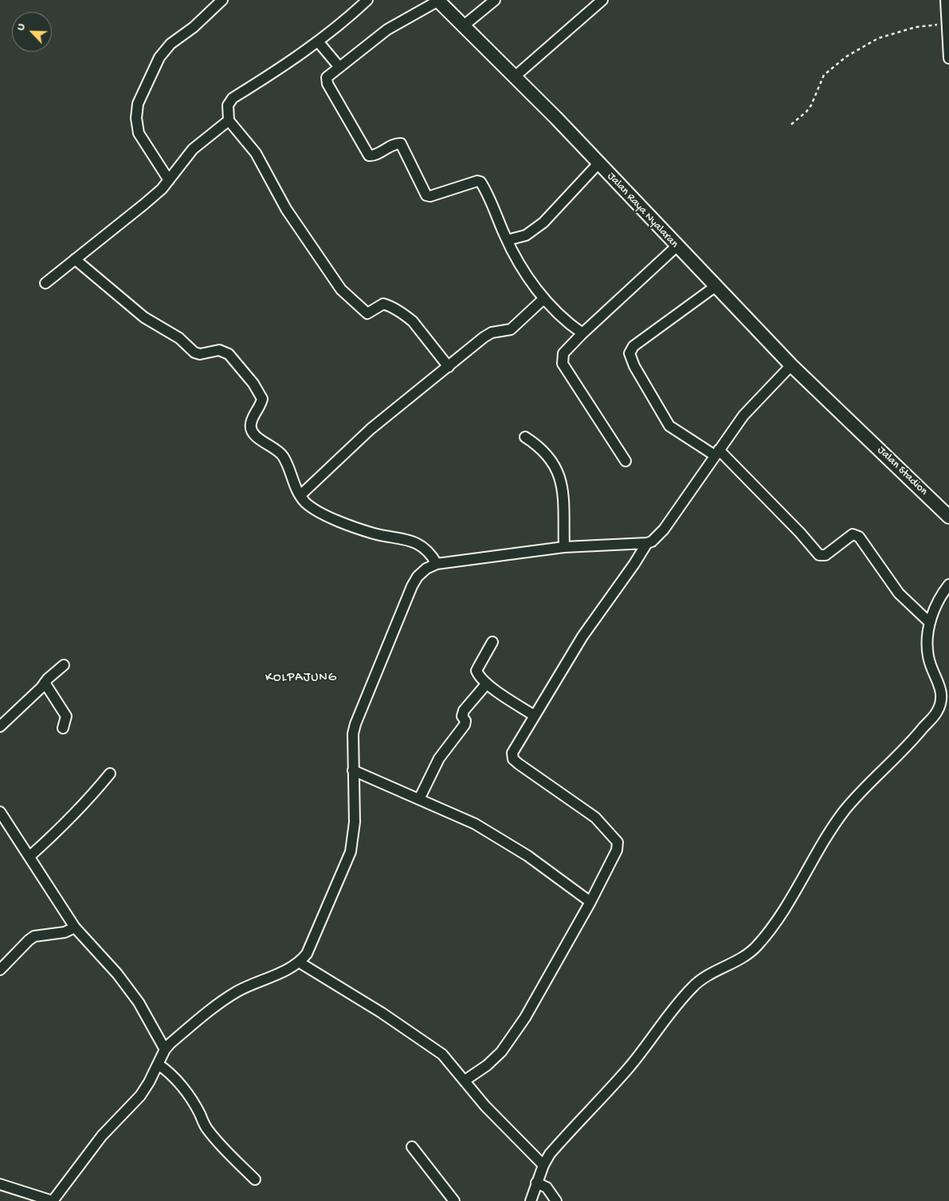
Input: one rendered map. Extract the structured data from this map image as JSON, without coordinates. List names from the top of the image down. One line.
{"streets":{"main road":["Jalan Raya Nyalaran","Jalan Stadion"]},"crossings":[["Jalan Raya Nyalaran","Jalan Stadion"]],"districts":["KOLPAJUNG"],"north":"top left"}
